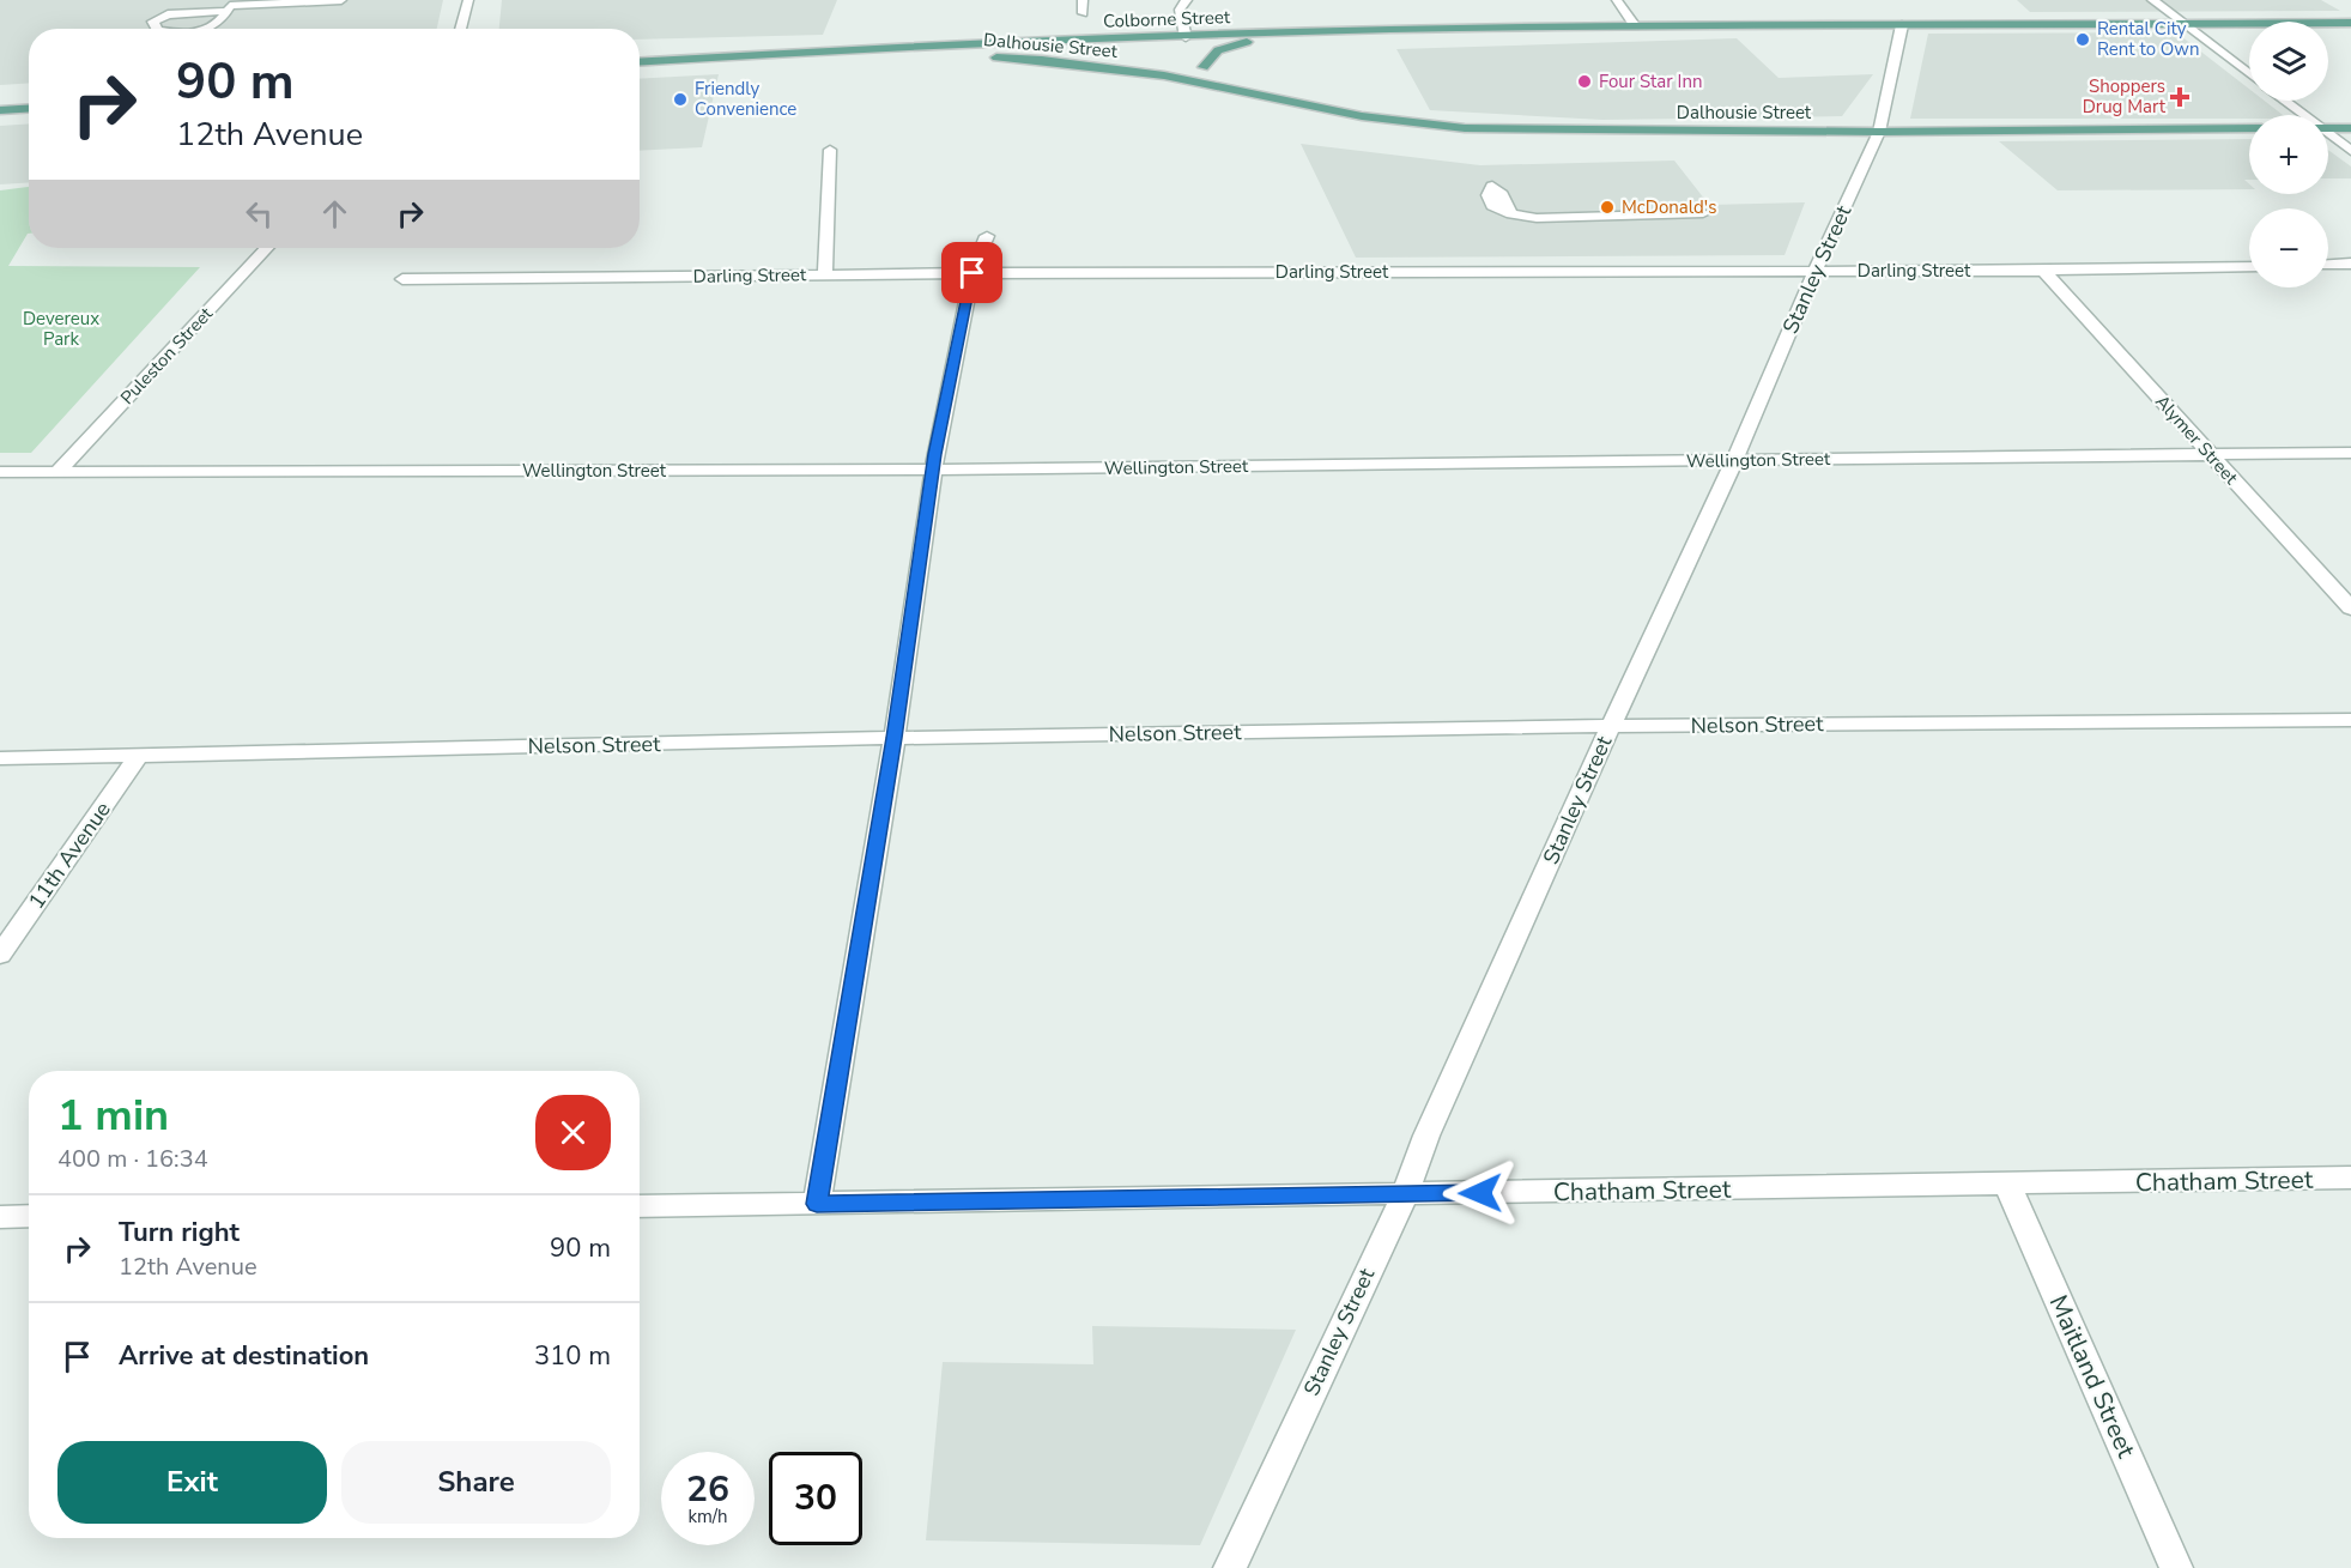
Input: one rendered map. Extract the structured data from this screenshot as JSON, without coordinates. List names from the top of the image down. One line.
{"streets":{"main road":["Colborne Street","Dalhousie Street"],"street":["Stanley Street","Darling Street","Puleston Street","Alymer Street","Wellington Street","Nelson Street","11th Avenue","Chatham Street","Maitland Street"]},"crossings":[["Colborne Street","Dalhousie Street"],["Colborne Street","Stanley Street"],["Dalhousie Street","Stanley Street"],["Stanley Street","Darling Street"],["Stanley Street","Wellington Street"],["Stanley Street","Nelson Street"],["Stanley Street","Chatham Street"],["Darling Street","Alymer Street"],["Puleston Street","Wellington Street"],["Alymer Street","Wellington Street"],["Nelson Street","11th Avenue"],["Chatham Street","Maitland Street"]],"parks":["Devereux Park"],"places":{"other":["Rental City Rent to Own","Four Star Inn","Friendly Convenience","McDonald's"],"health":["Shoppers Drug Mart"]},"page":{"map_buttons":["+","−"],"turn":["90 m","12th Avenue"],"heading":["1 min","400 m · 16:34"],"list":[{"name":"Turn right","note":"12th Avenue","value":"90 m"},{"name":"Arrive at destination","value":"310 m"}],"buttons":["Exit","Share"],"speed":"26 km/h","limit":"30"}}
